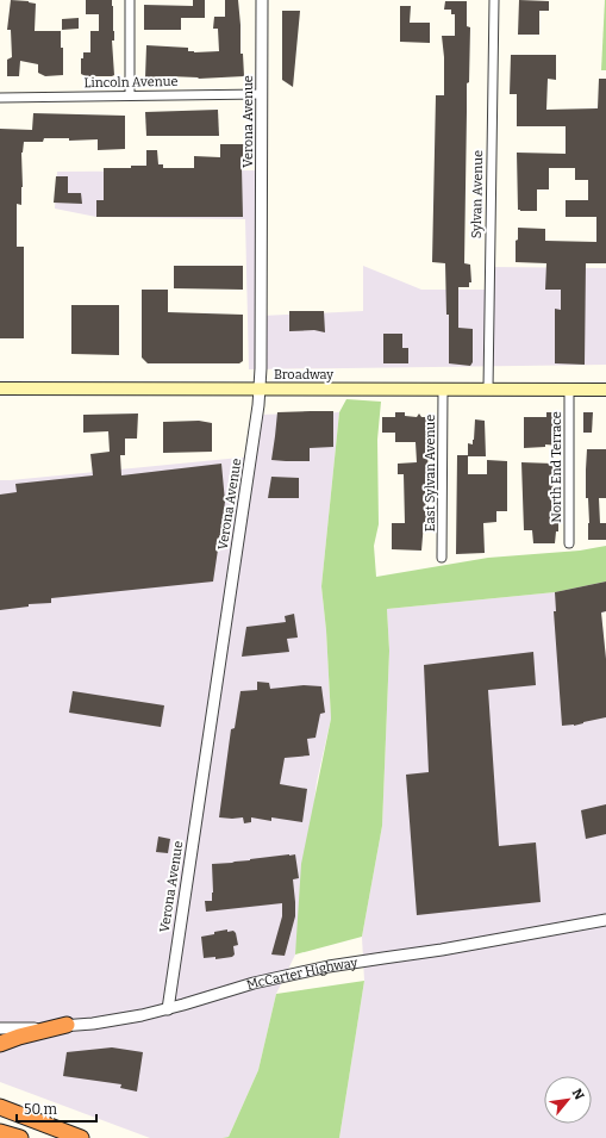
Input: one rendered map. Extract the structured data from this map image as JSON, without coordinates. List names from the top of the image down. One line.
{"streets":{"main road":["Broadway"],"street":["Lincoln Avenue","Verona Avenue","Sylvan Avenue","North End Terrace","East Sylvan Avenue","McCarter Highway"]},"crossings":[["Lincoln Avenue","Verona Avenue"],["Verona Avenue","Broadway"],["Verona Avenue","McCarter Highway"],["Sylvan Avenue","Broadway"],["Broadway","North End Terrace"],["Broadway","East Sylvan Avenue"]],"scale_bar":"50 m","north":"top right"}
